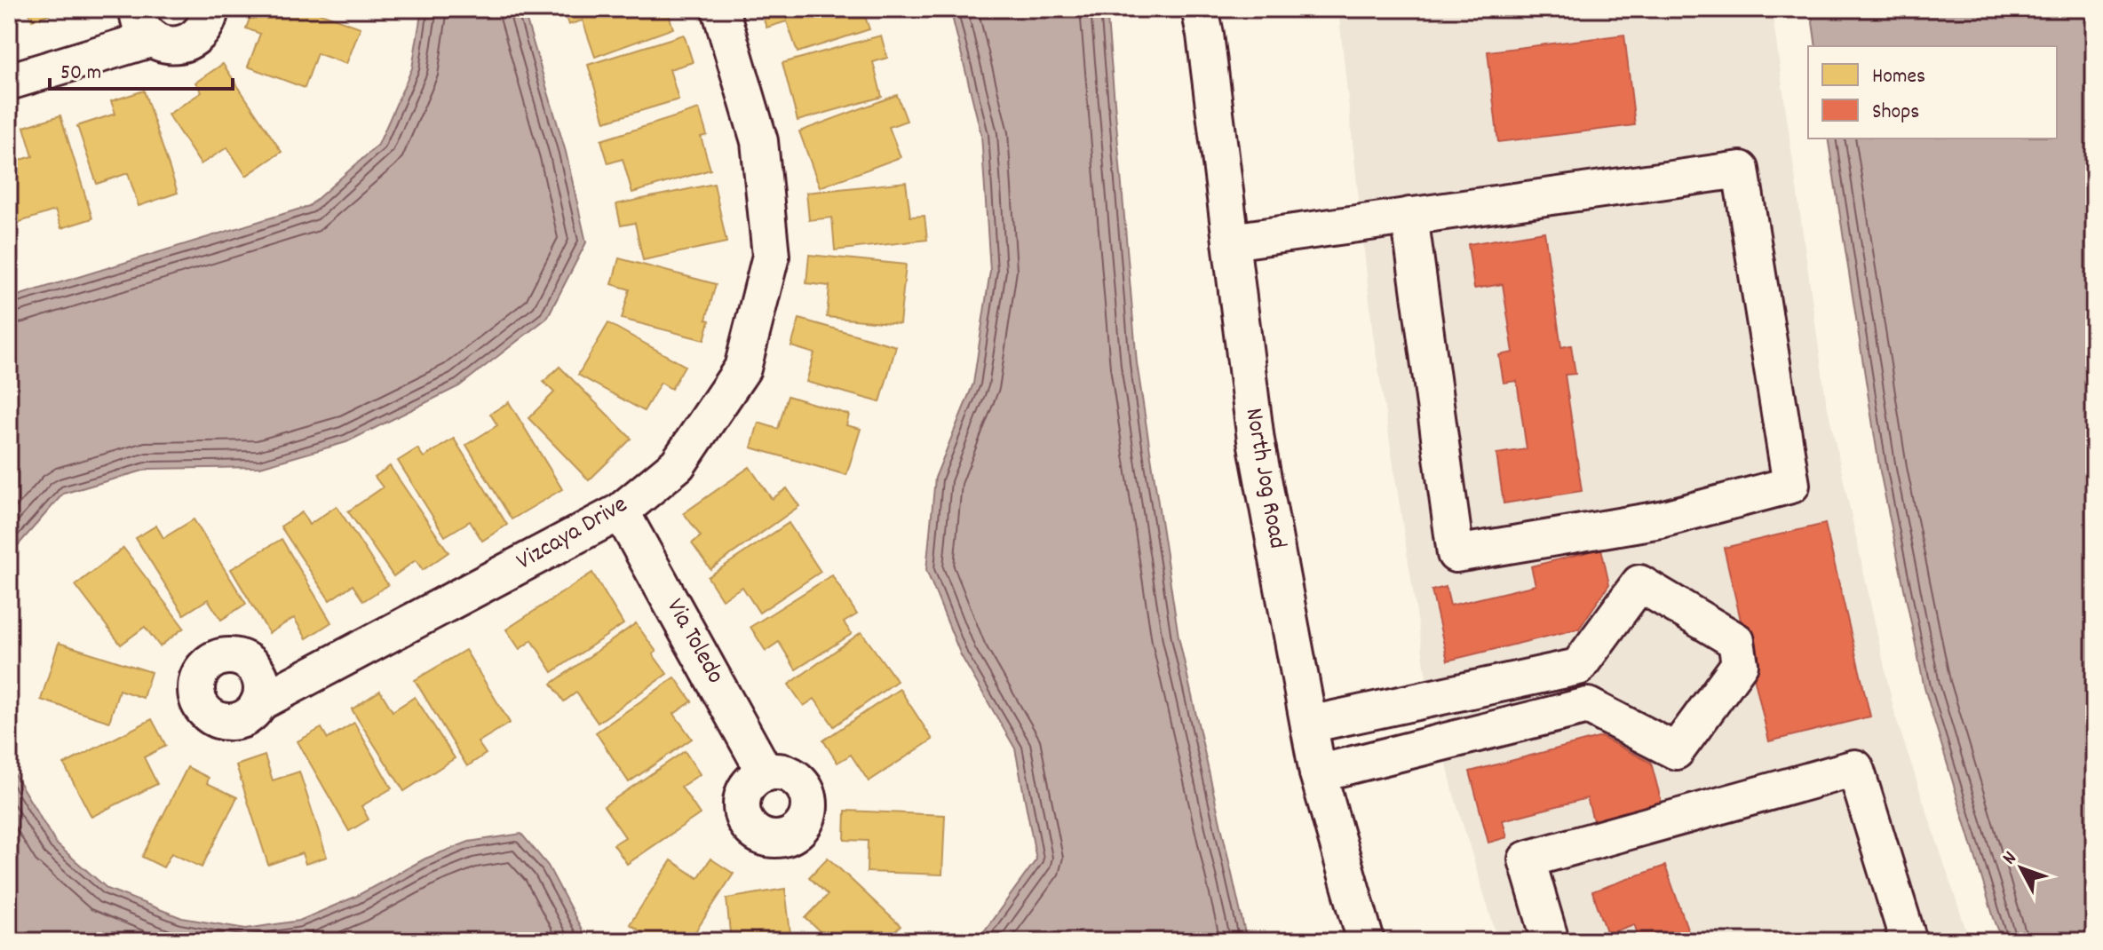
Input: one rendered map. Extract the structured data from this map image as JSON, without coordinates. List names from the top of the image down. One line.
{"streets":{"street":["North Jog Road","Vizcaya Drive","Via Toledo"]},"crossings":[["Vizcaya Drive","Via Toledo"]],"legend":["Homes","Shops"],"scale_bar":"50 m","north":"top left"}
